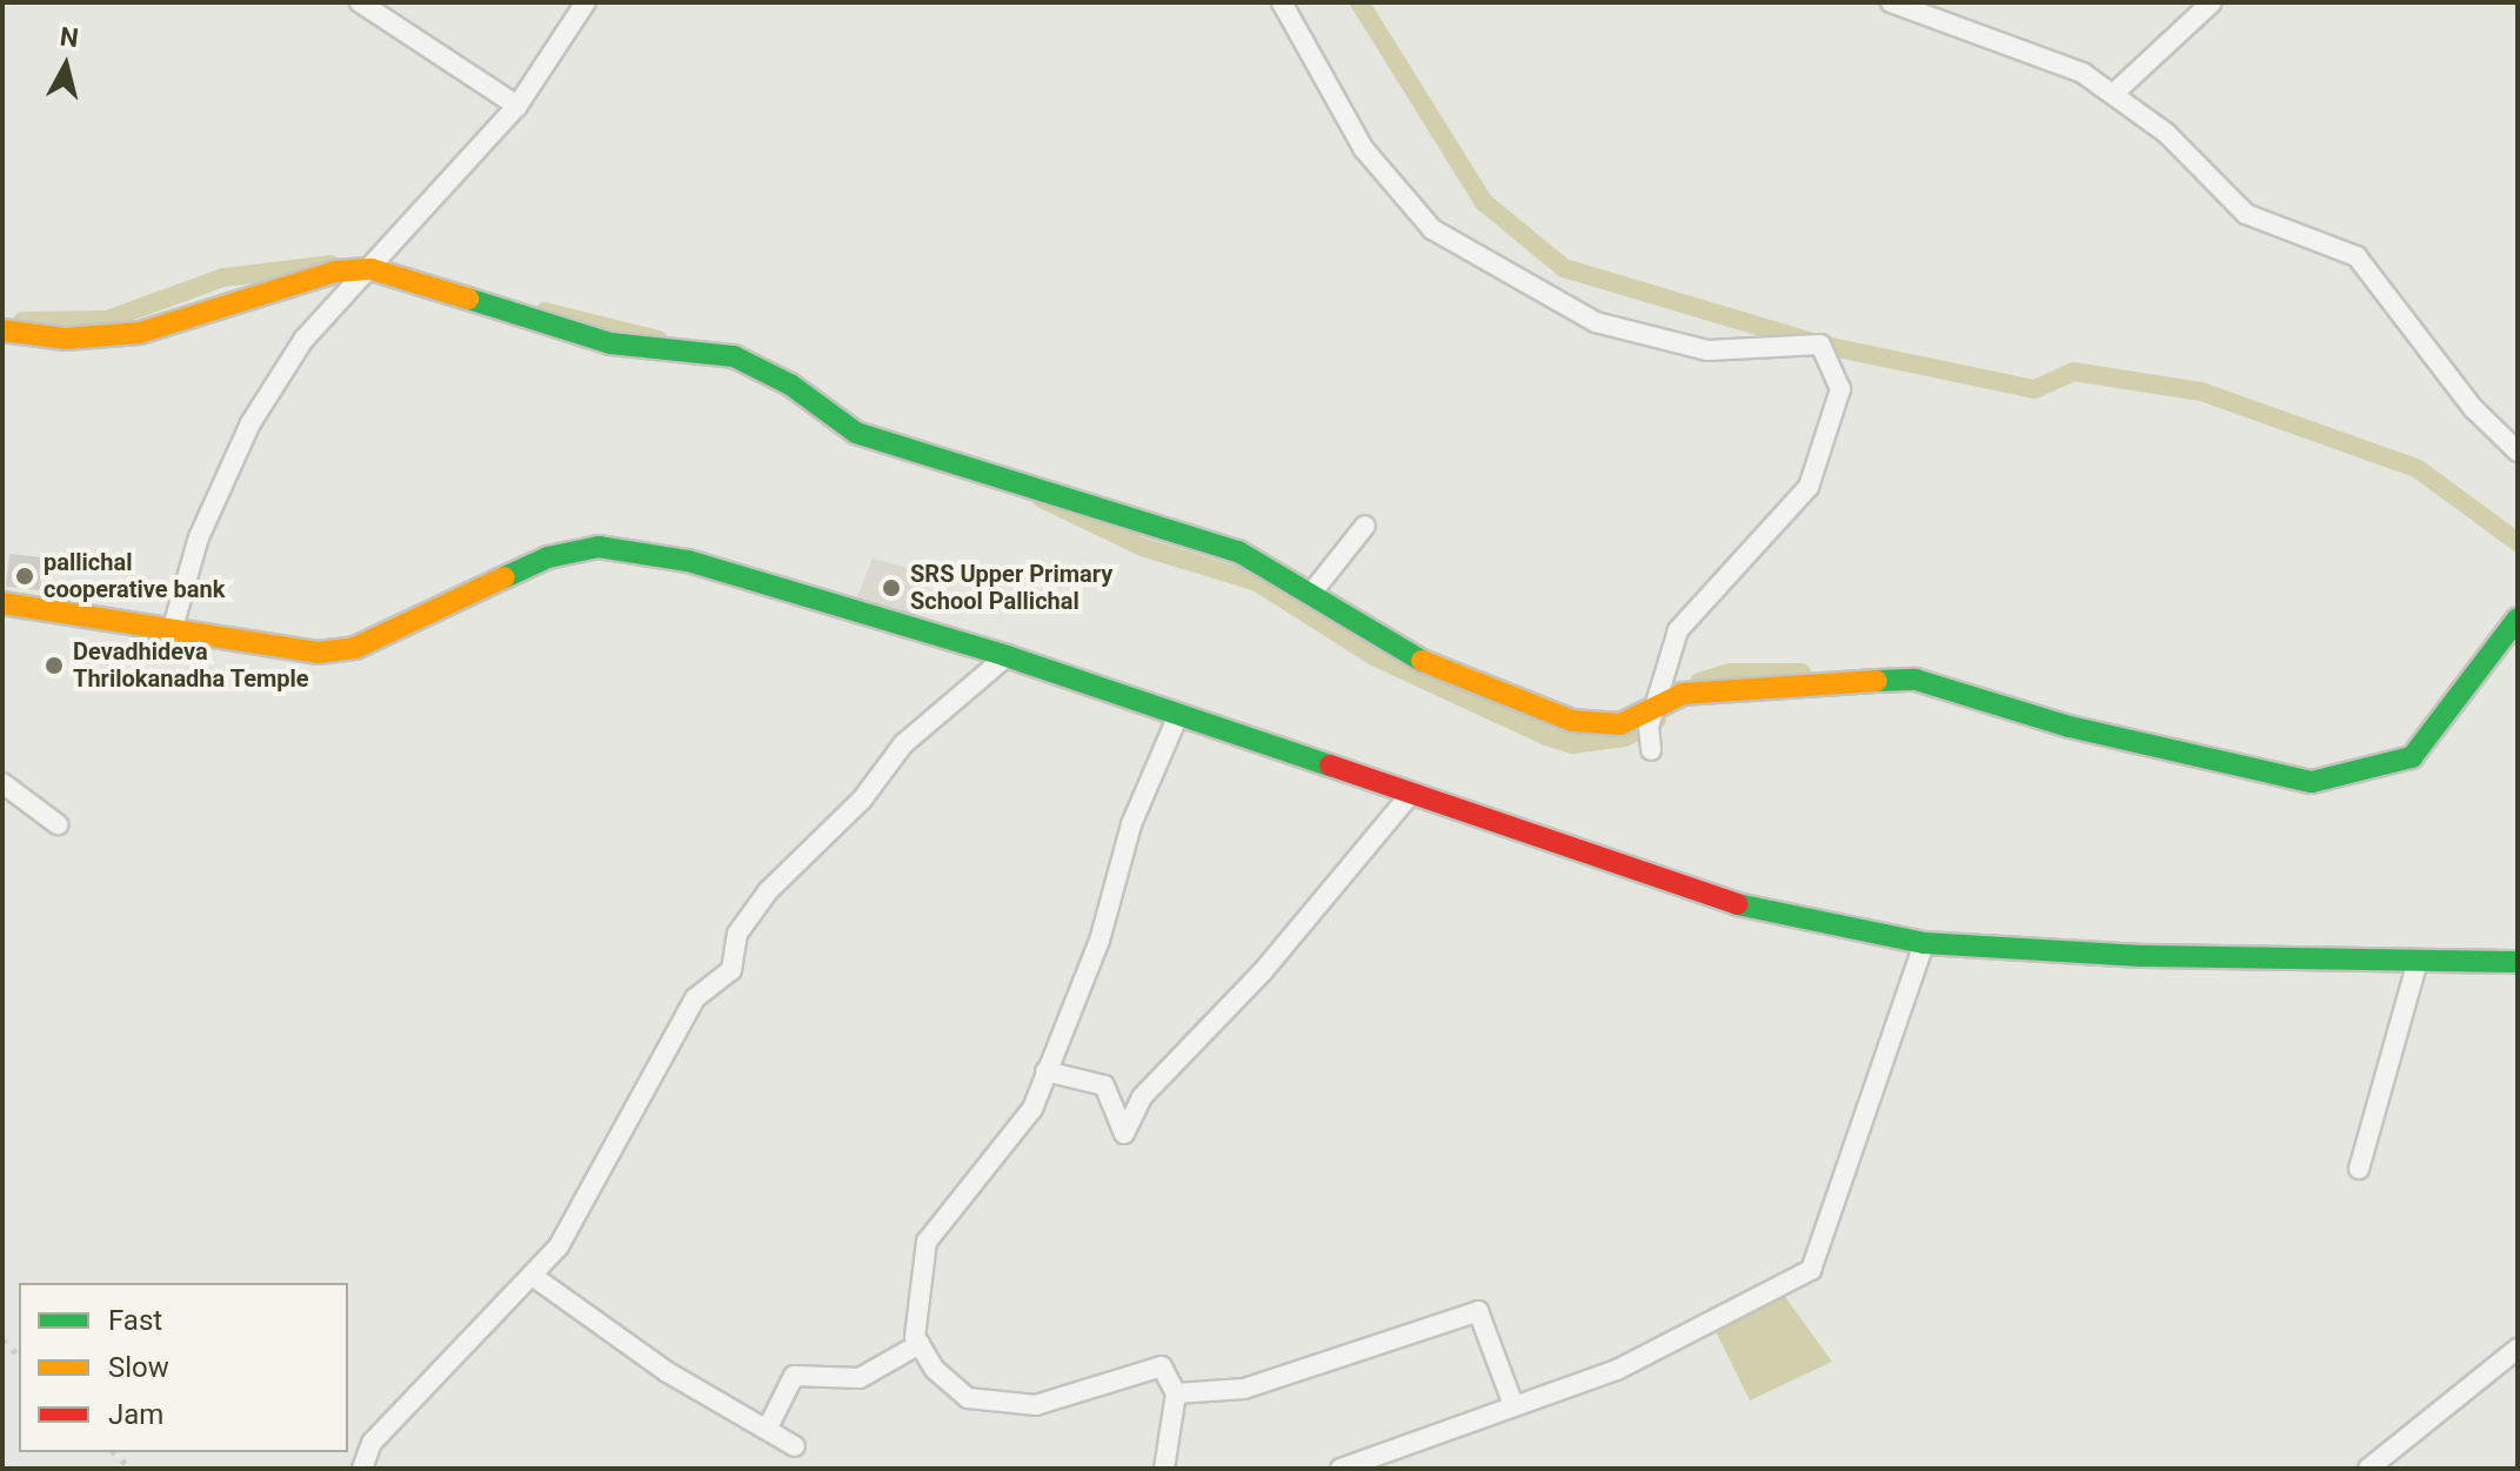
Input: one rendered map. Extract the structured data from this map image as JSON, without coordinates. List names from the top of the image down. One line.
{"places":["pallichal cooperative bank","SRS Upper Primary School Pallichal","Devadhideva Thrilokanadha Temple"],"legend":["Fast","Slow","Jam"],"north":"top"}
